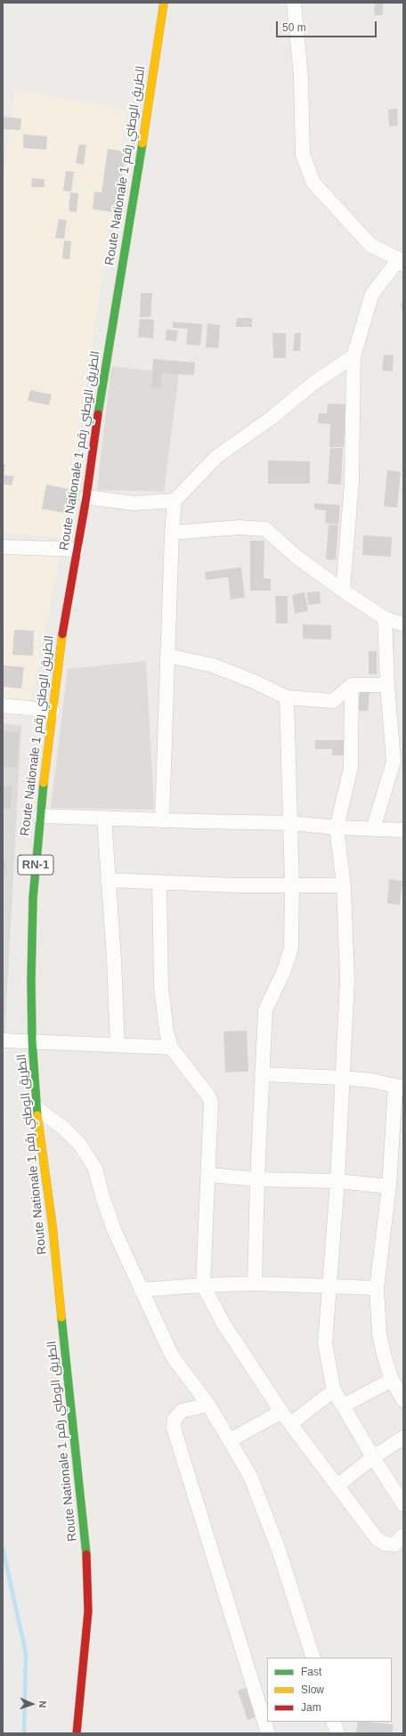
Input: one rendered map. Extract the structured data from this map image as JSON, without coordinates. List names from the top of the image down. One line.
{"streets":{"highway":["Route Nationale الطريق الوطني رقم 1","RN-1"]},"legend":["Fast","Slow","Jam"],"scale_bar":"50 m","north":"right"}
